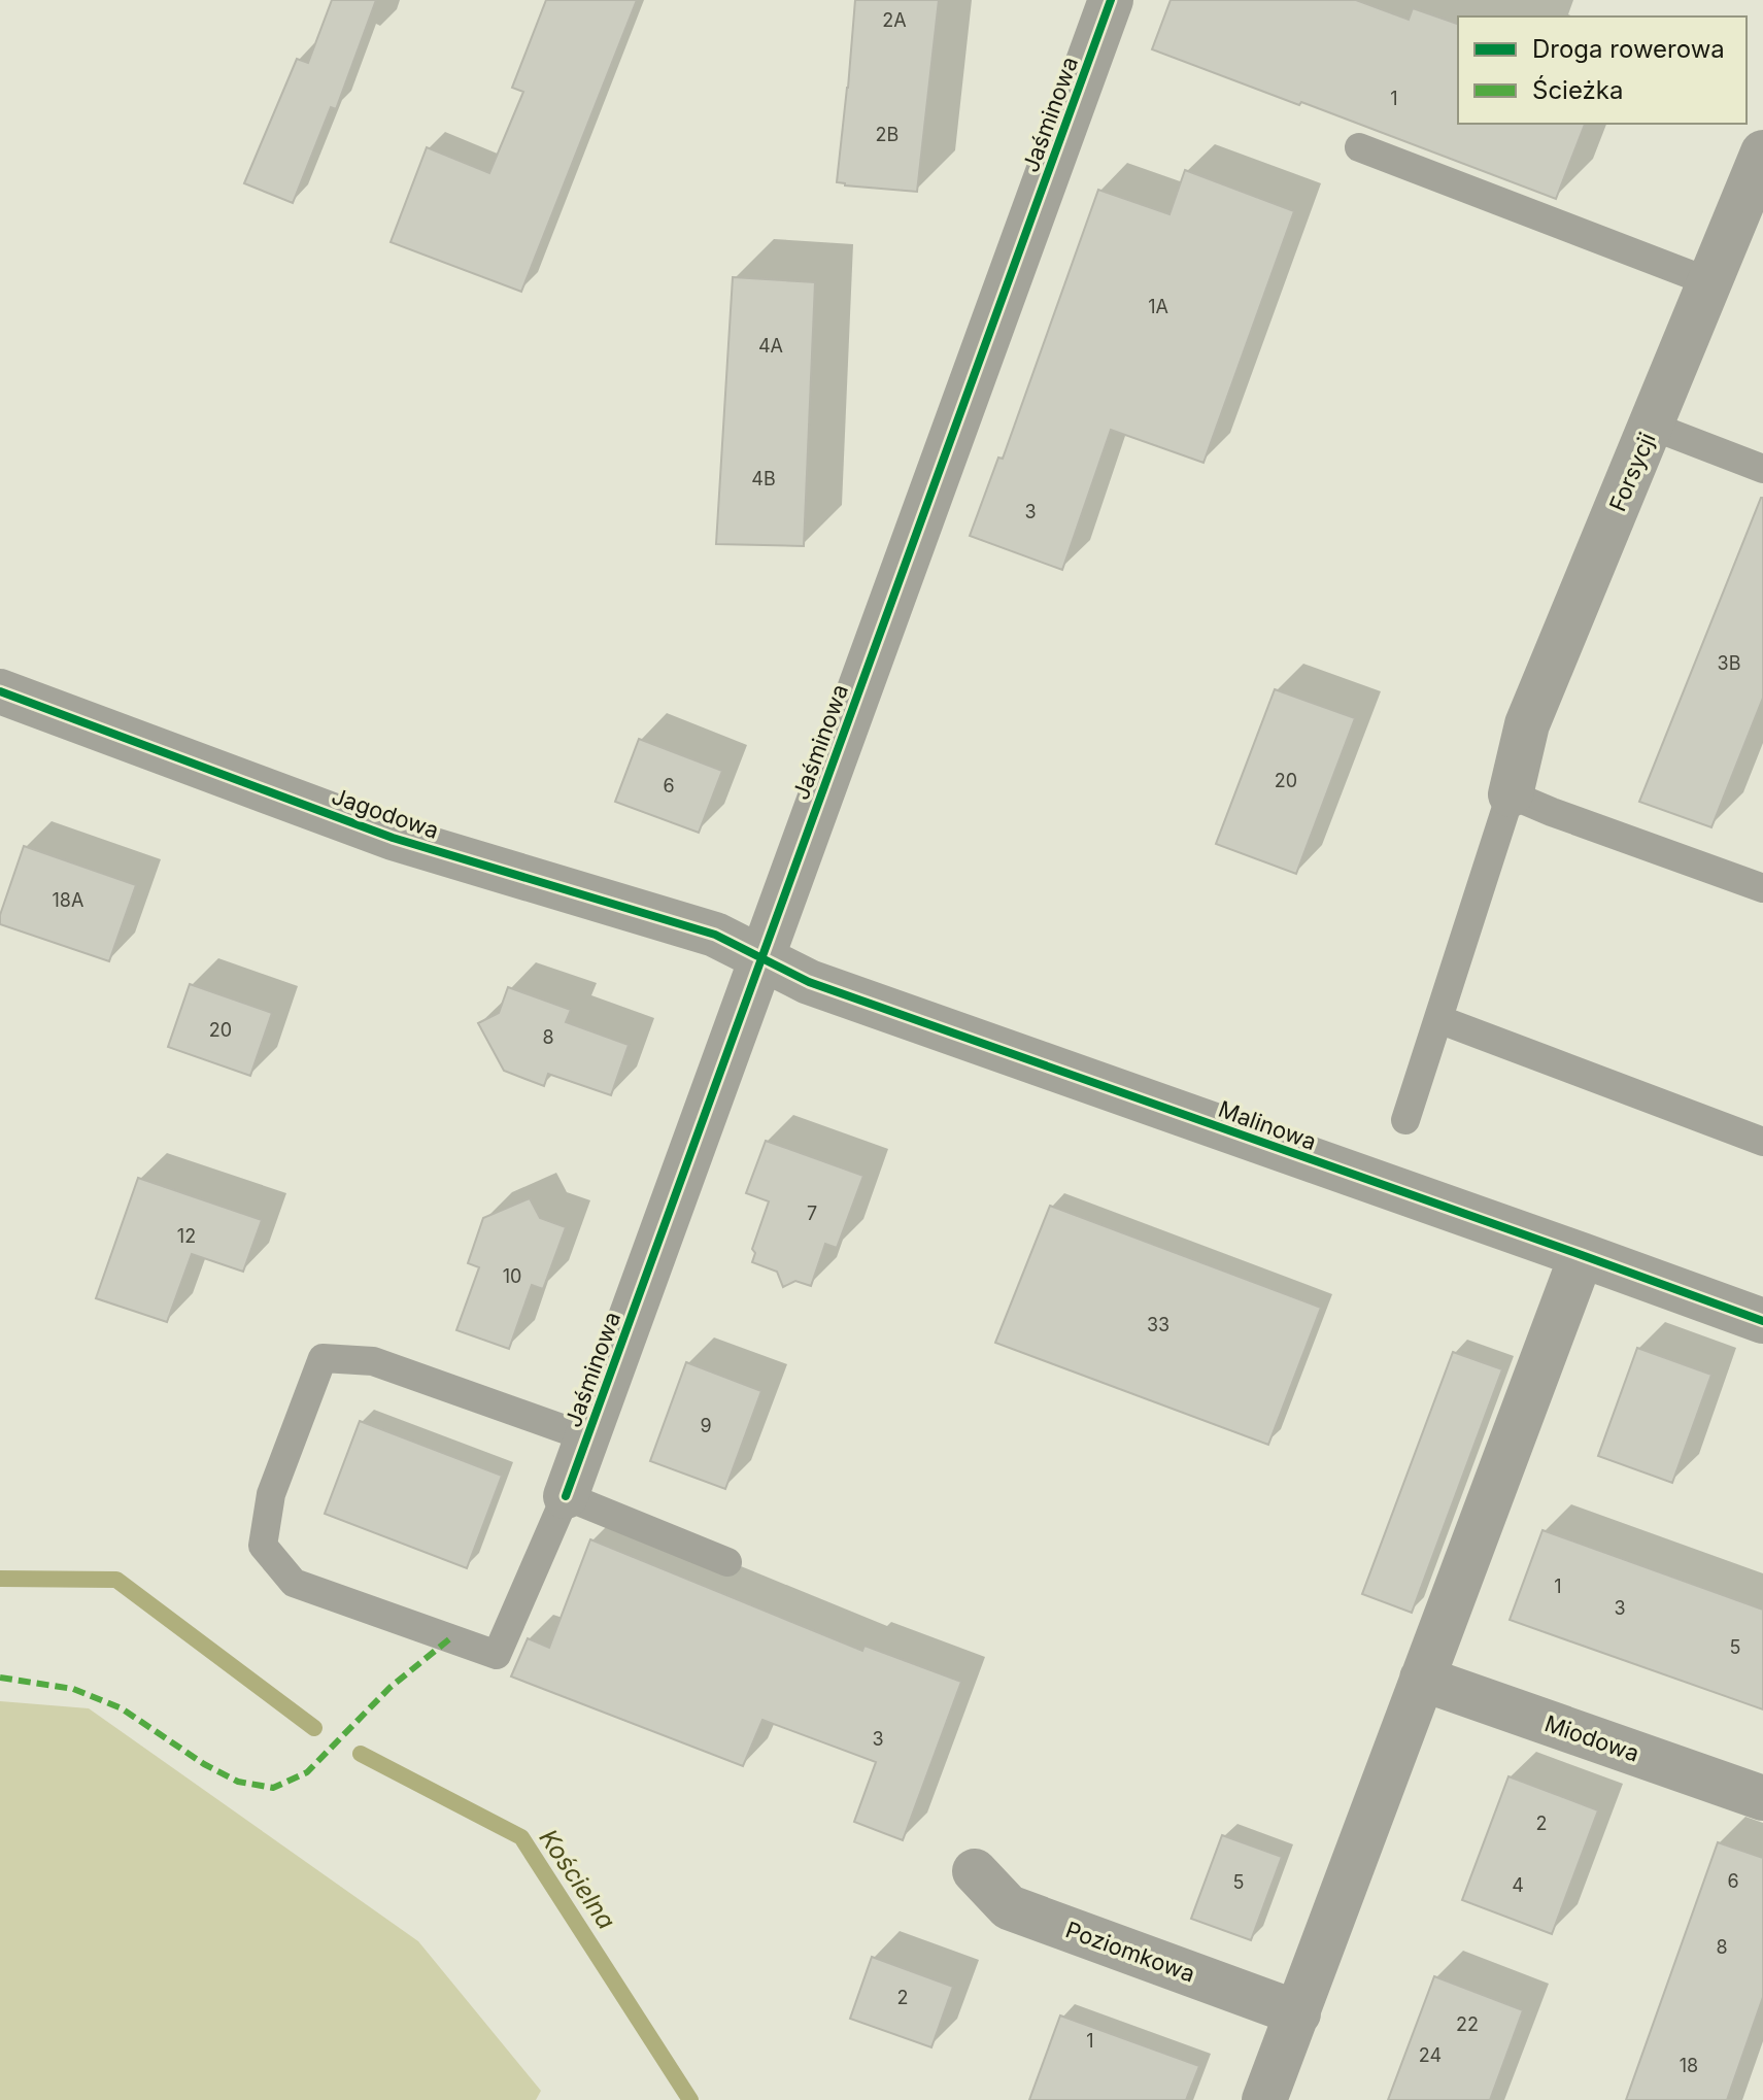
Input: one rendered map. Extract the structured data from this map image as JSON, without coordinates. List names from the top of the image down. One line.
{"streets":{"street":["Jaśminowa","Forsycji","Jagodowa","Malinowa","Miodowa","Poziomkowa"]},"crossings":[["Jaśminowa","Jagodowa"],["Jaśminowa","Malinowa"],["Jagodowa","Malinowa"]],"water":["Kościelna"],"house_numbers":["2A","1","2B","1A","4A","4B","3","3B","20","6","18A","20","8","7","12","10","33","9","1","3","5","3","2","6","5","4","8","2","22","1","24","18"],"legend":["Droga rowerowa","Ścieżka"]}
